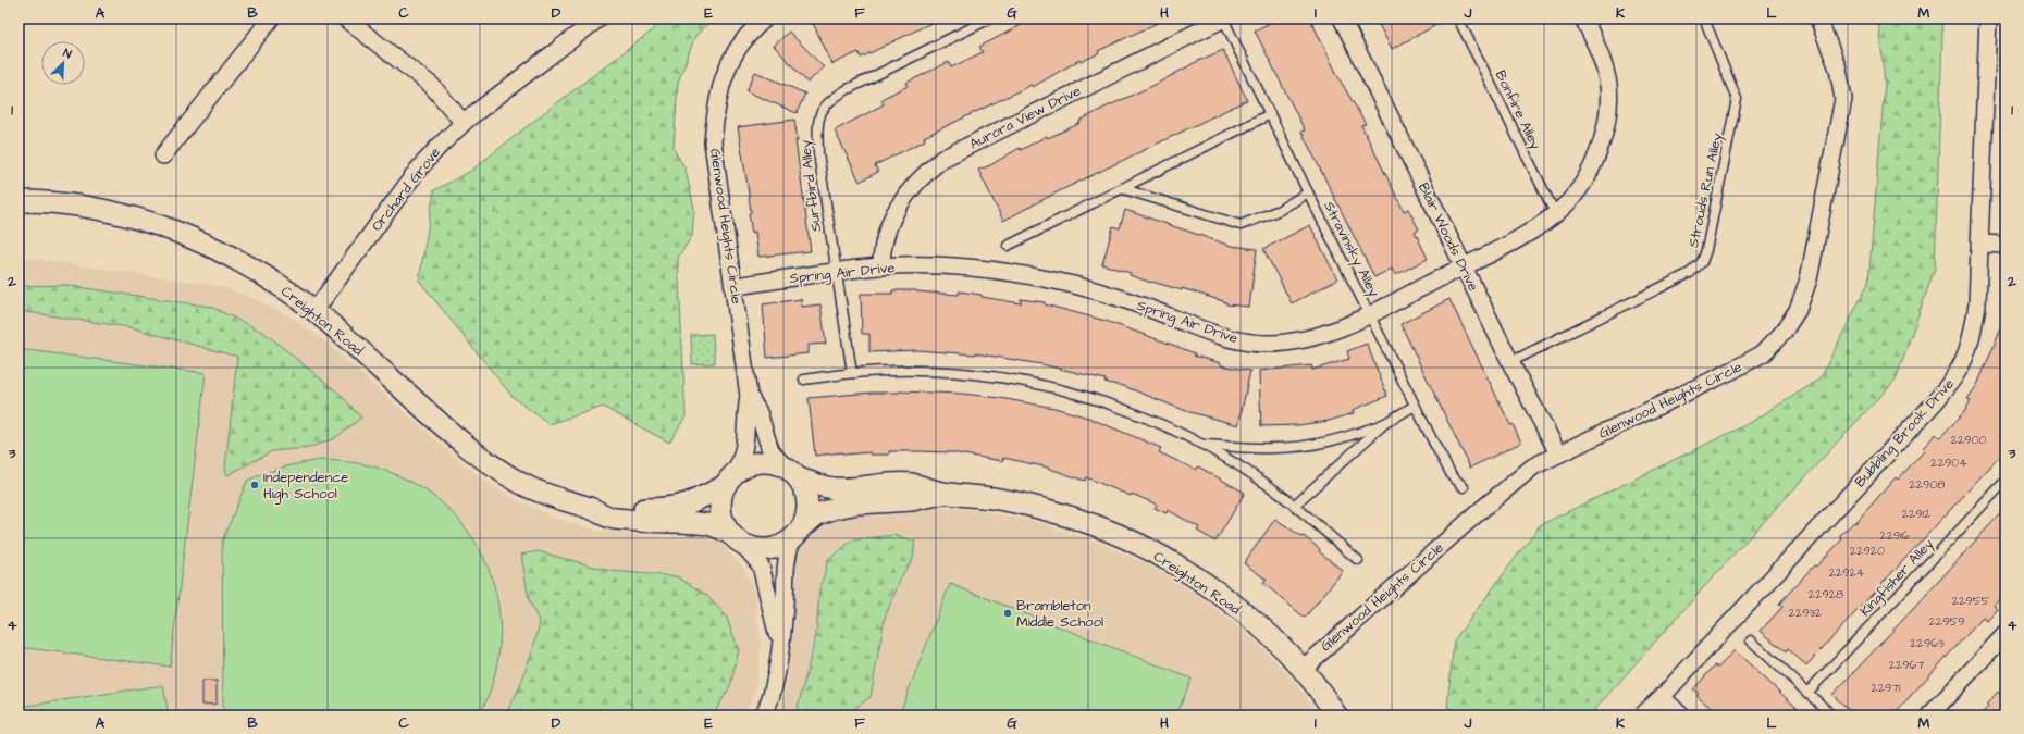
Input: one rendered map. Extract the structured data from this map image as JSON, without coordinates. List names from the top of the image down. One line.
{"streets":{"street":["Aurora View Drive","Orchard Grove","Glenwood Heights Circle","Blair Woods Drive","Spring Air Drive","Creighton Road","Bubbling Brook Drive"],"lane":["Bonfire Alley","Surfbird Alley","Strouds Run Alley","Stravinsky Alley","Kingfisher Alley"]},"crossings":[["Bonfire Alley","Spring Air Drive"],["Aurora View Drive","Stravinsky Alley"],["Aurora View Drive","Spring Air Drive"],["Surfbird Alley","Spring Air Drive"],["Orchard Grove","Creighton Road"],["Strouds Run Alley","Blair Woods Drive"],["Glenwood Heights Circle","Blair Woods Drive"],["Glenwood Heights Circle","Spring Air Drive"],["Glenwood Heights Circle","Creighton Road"],["Blair Woods Drive","Spring Air Drive"],["Stravinsky Alley","Spring Air Drive"]],"places":["Independence High School","Brambleton Middle School"],"house_numbers":["22900","22904","22908","22912","22916","22920","22924","22928","22955","22932","22959","22963","22967","22971"],"north":"top right","grid":{"columns":["A","B","C","D","E","F","G","H","I","J","K","L","M"],"rows":["1","2","3","4"]}}
